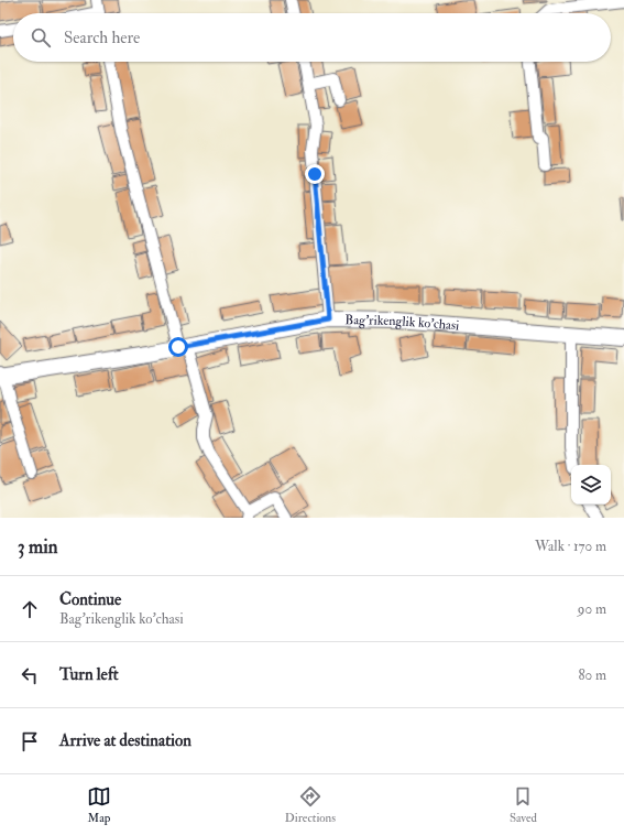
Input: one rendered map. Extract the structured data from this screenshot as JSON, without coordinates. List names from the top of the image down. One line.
{"streets":{"main road":["Bag'rikenglik ko'chasi"]},"page":{"search":"Search here","heading":["3 min","Walk · 170 m"],"list":[["Continue","Bag'rikenglik ko'chasi","90 m"],["Turn left","80 m"],"Arrive at destination"],"nav":["Map","Directions","Saved"]}}
